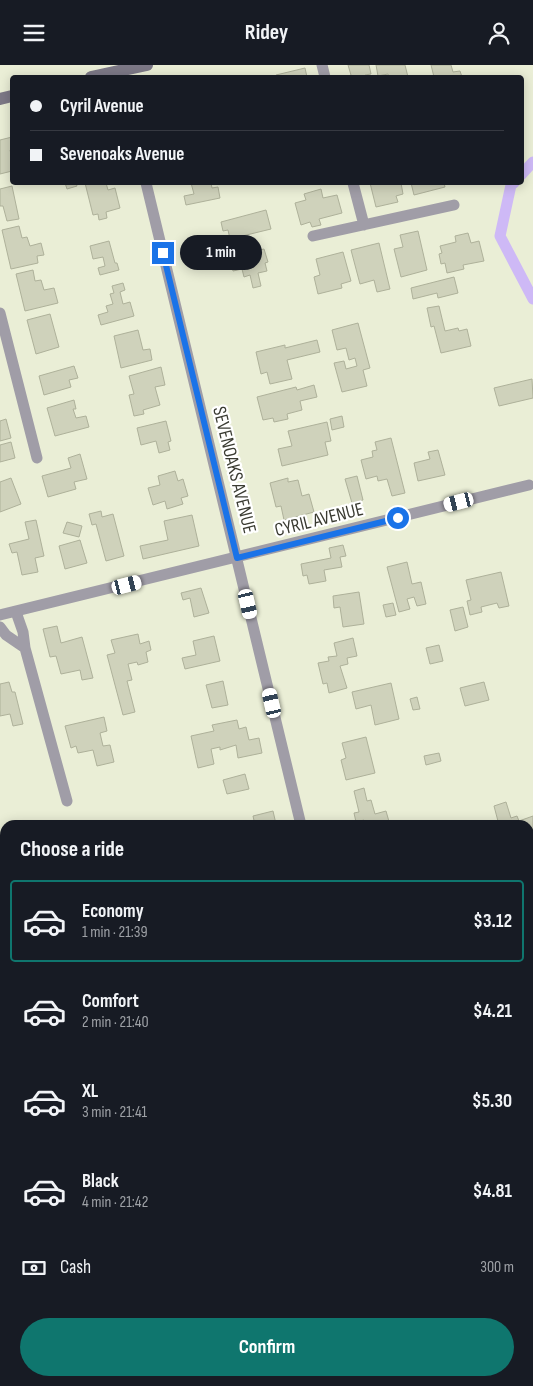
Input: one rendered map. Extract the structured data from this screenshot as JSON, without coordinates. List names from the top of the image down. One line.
{"streets":{"street":["SEVENOAKS AVENUE","CYRIL AVENUE"]},"crossings":[["SEVENOAKS AVENUE","CYRIL AVENUE"]],"page":{"header":"Ridey","banner":["Cyril Avenue","Sevenoaks Avenue"],"bubble":"1 min","heading":"Choose a ride","list":[{"name":"Economy","note":"1 min · 21:39","value":"$3.12"},{"name":"Comfort","note":"2 min · 21:40","value":"$4.21"},{"name":"XL","note":"3 min · 21:41","value":"$5.30"},{"name":"Black","note":"4 min · 21:42","value":"$4.81"}],"pay":["Cash","300 m"],"buttons":"Confirm"}}
